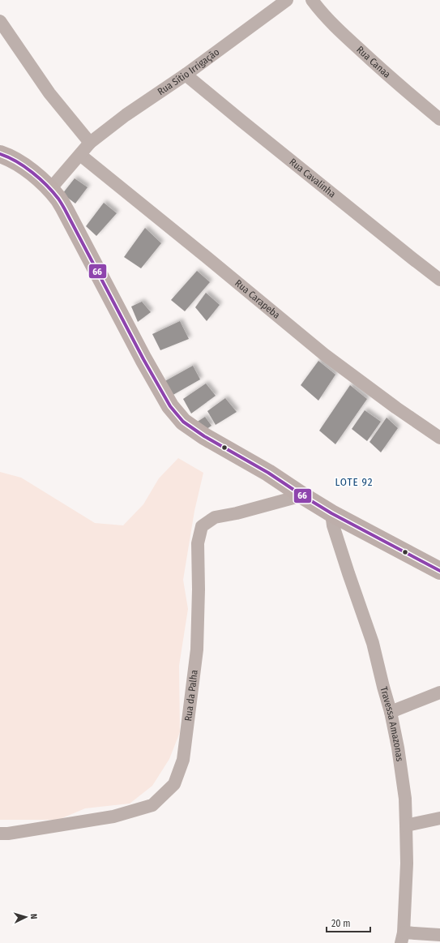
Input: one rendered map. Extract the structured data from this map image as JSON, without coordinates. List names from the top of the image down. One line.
{"streets":{"street":["Rua Canaa","Rua Sítio Irrigação","Rua Cavalinha","Rua Carapeba","Rua da Palha","Travessa Amazonas"]},"crossings":[["Rua Sítio Irrigação","Rua Cavalinha"],["Rua Sítio Irrigação","Rua Carapeba"]],"districts":["LOTE 92"],"lines":["transit line 66"],"scale_bar":"20 m","north":"right"}
